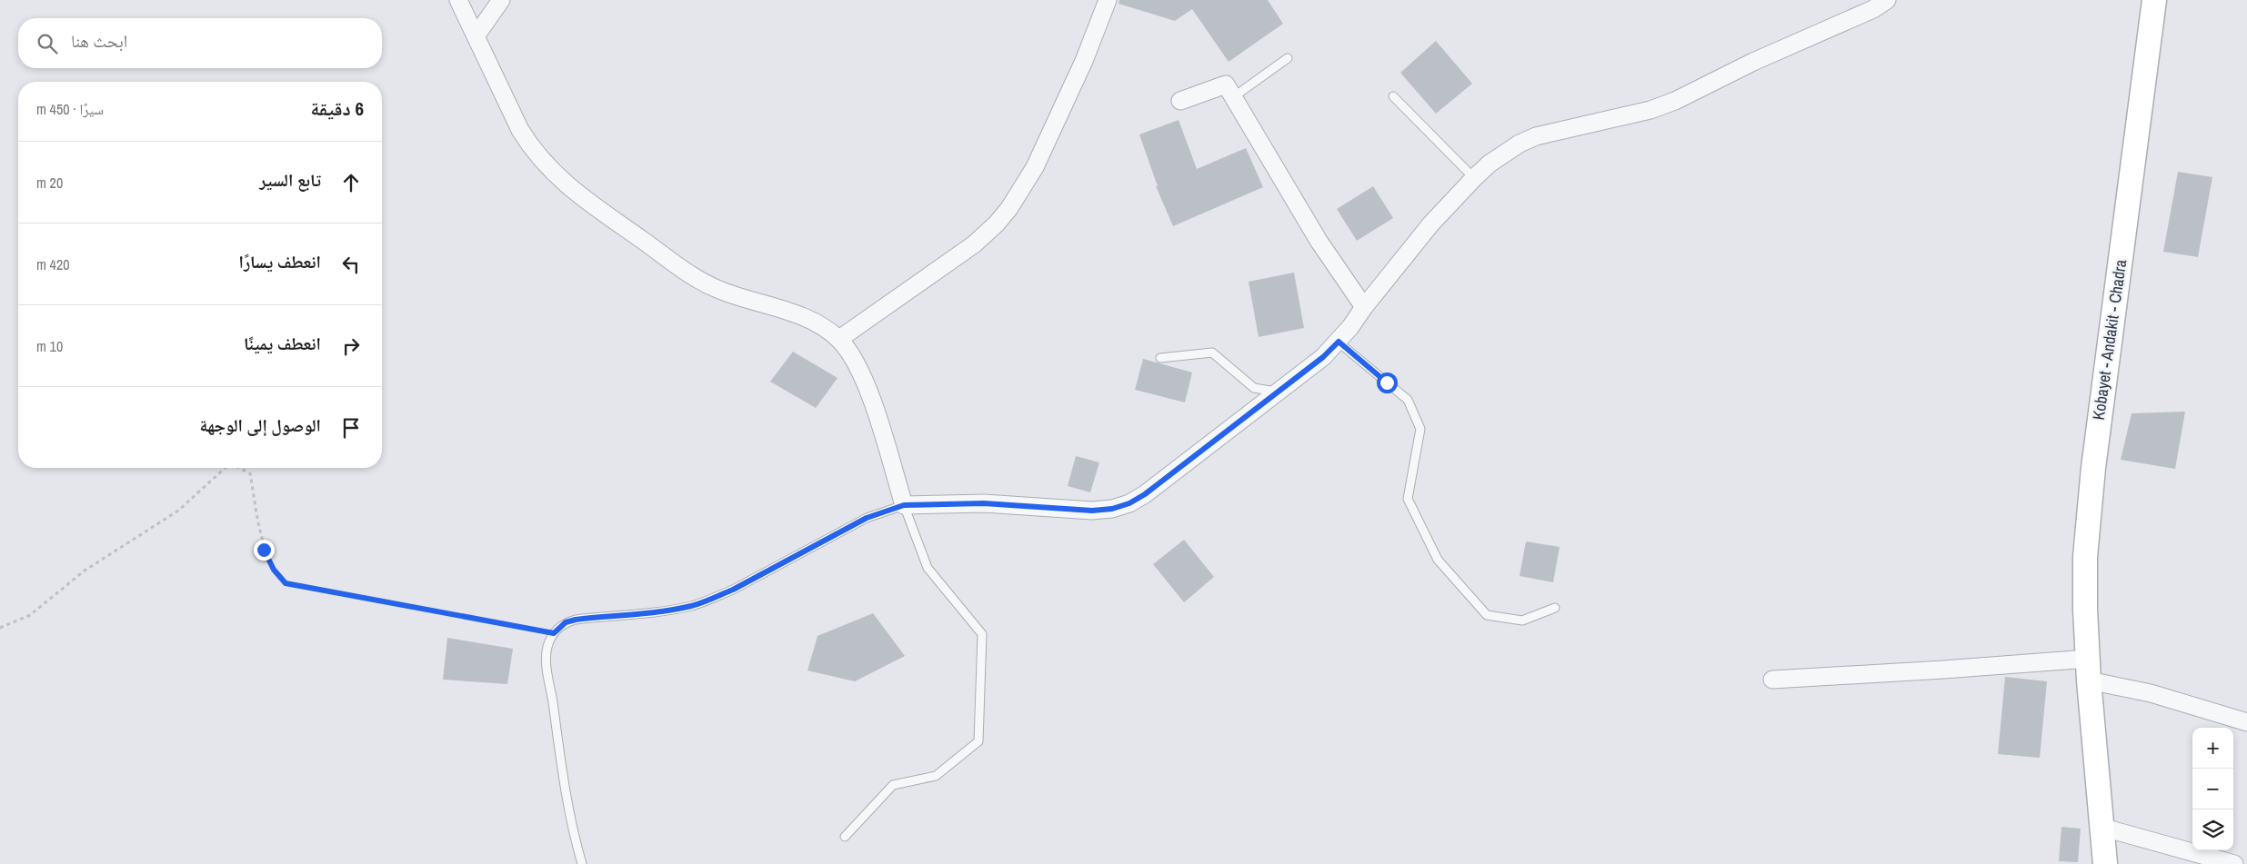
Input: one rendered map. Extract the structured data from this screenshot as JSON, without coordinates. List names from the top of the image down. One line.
{"streets":{"main road":["Kobayet - Andakit - Chadra"]},"page":{"search":"ابحث هنا","heading":["6 دقيقة","سيرًا · 450 m"],"list":[["تابع السير","20 m"],["انعطف يسارًا","420 m"],["انعطف يمينًا","10 m"],"الوصول إلى الوجهة"],"map_buttons":["+","−"]}}
